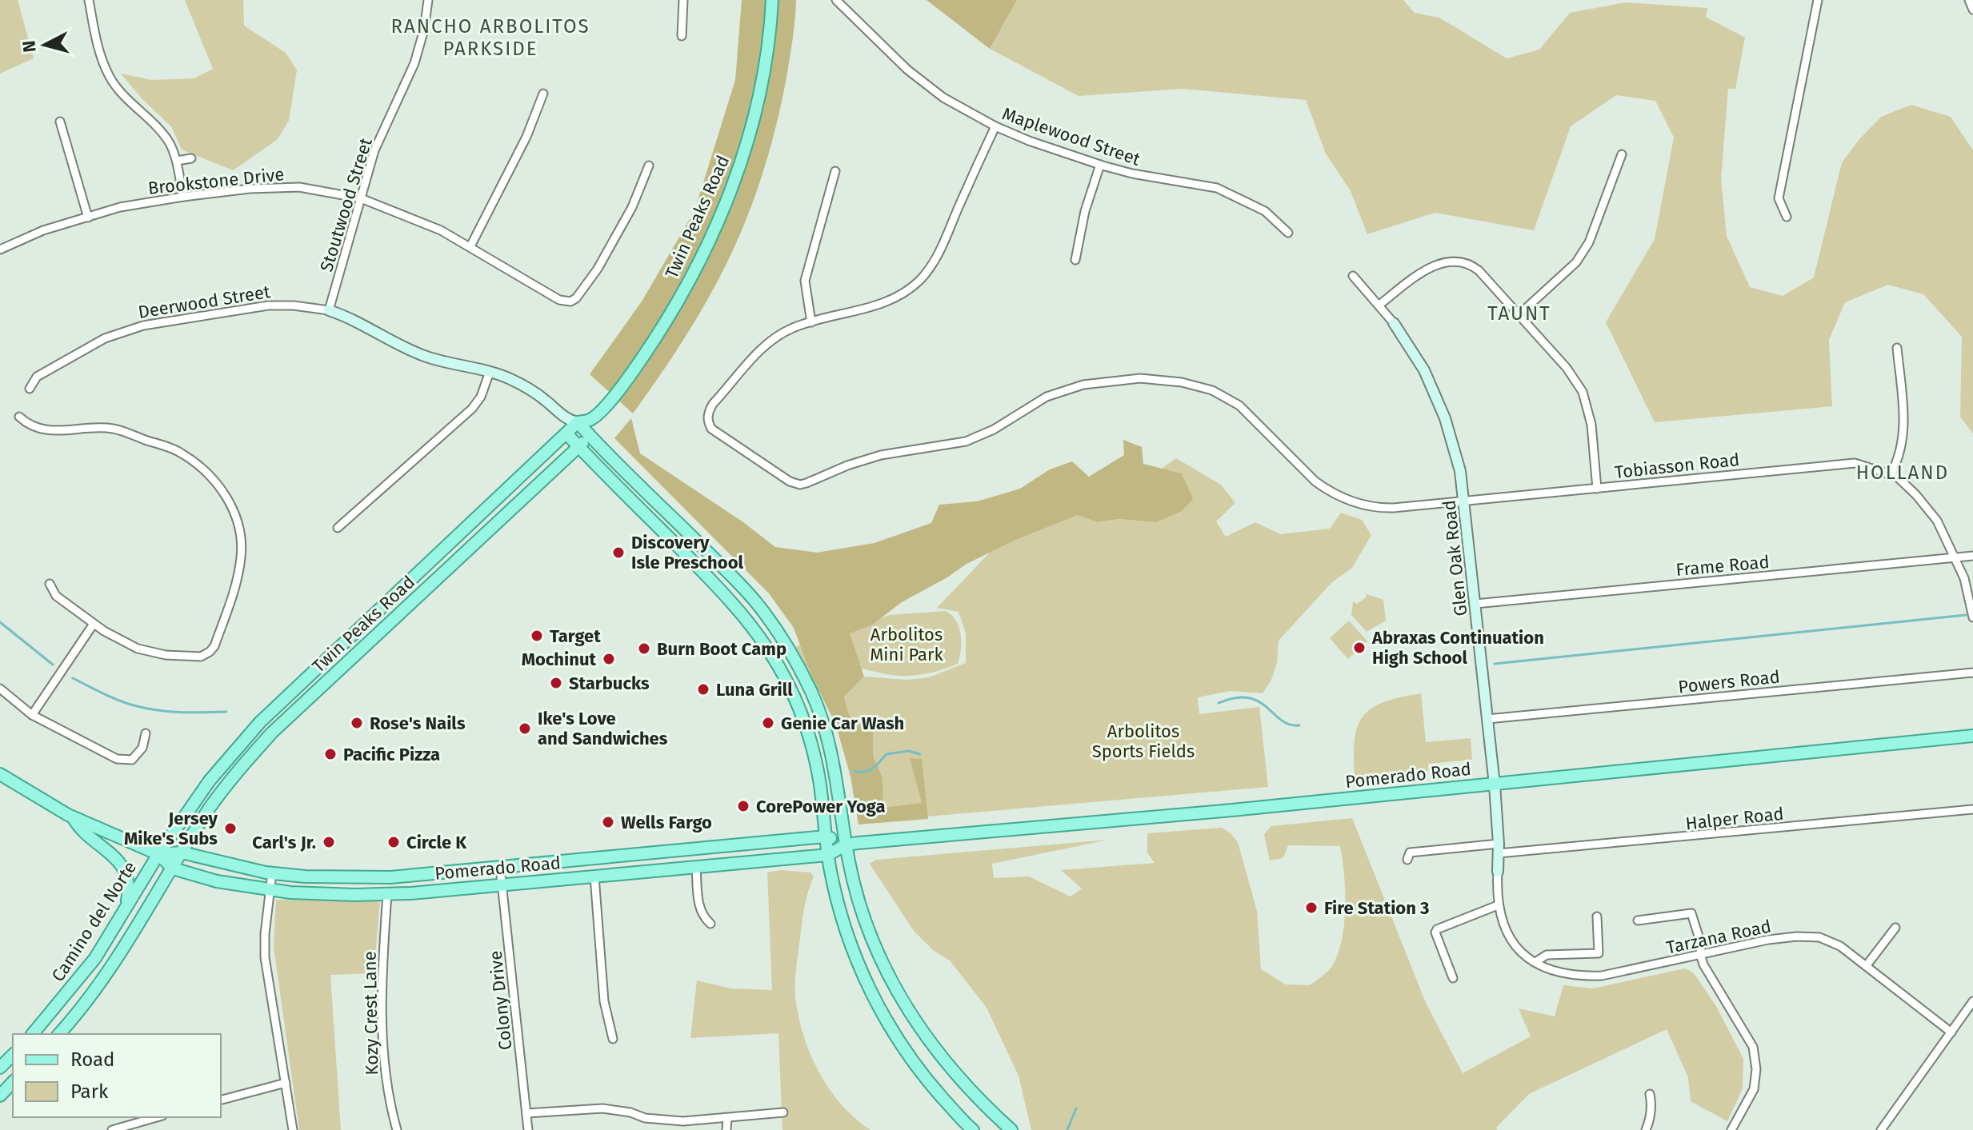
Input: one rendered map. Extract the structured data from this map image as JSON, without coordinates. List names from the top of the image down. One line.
{"streets":{"main road":["Twin Peaks Road","Pomerado Road","Camino del Norte"],"street":["Maplewood Street","Brookstone Drive","Stoutwood Street","Deerwood Street","Tobiasson Road","Glen Oak Road","Frame Road","Powers Road","Halper Road","Tarzana Road","Colony Drive","Kozy Crest Lane"]},"crossings":[["Brookstone Drive","Stoutwood Street"],["Stoutwood Street","Deerwood Street"],["Twin Peaks Road","Deerwood Street"],["Twin Peaks Road","Pomerado Road"],["Twin Peaks Road","Camino del Norte"],["Tobiasson Road","Glen Oak Road"],["Glen Oak Road","Frame Road"],["Glen Oak Road","Powers Road"],["Glen Oak Road","Pomerado Road"],["Glen Oak Road","Halper Road"],["Glen Oak Road","Tarzana Road"],["Pomerado Road","Camino del Norte"],["Pomerado Road","Colony Drive"],["Pomerado Road","Kozy Crest Lane"]],"districts":["RANCHO ARBOLITOS PARKSIDE","TAUNT","HOLLAND"],"parks":["Arbolitos Mini Park","Arbolitos Sports Fields"],"places":["Discovery Isle Preschool","Target","Abraxas Continuation High School","Burn Boot Camp","Mochinut","Starbucks","Luna Grill","Rose's Nails","Genie Car Wash","Ike's Love and Sandwiches","Pacific Pizza","CorePower Yoga","Wells Fargo","Jersey Mike's Subs","Carl's Jr.","Circle K","Fire Station 3"],"legend":["Road","Park"],"north":"left"}
